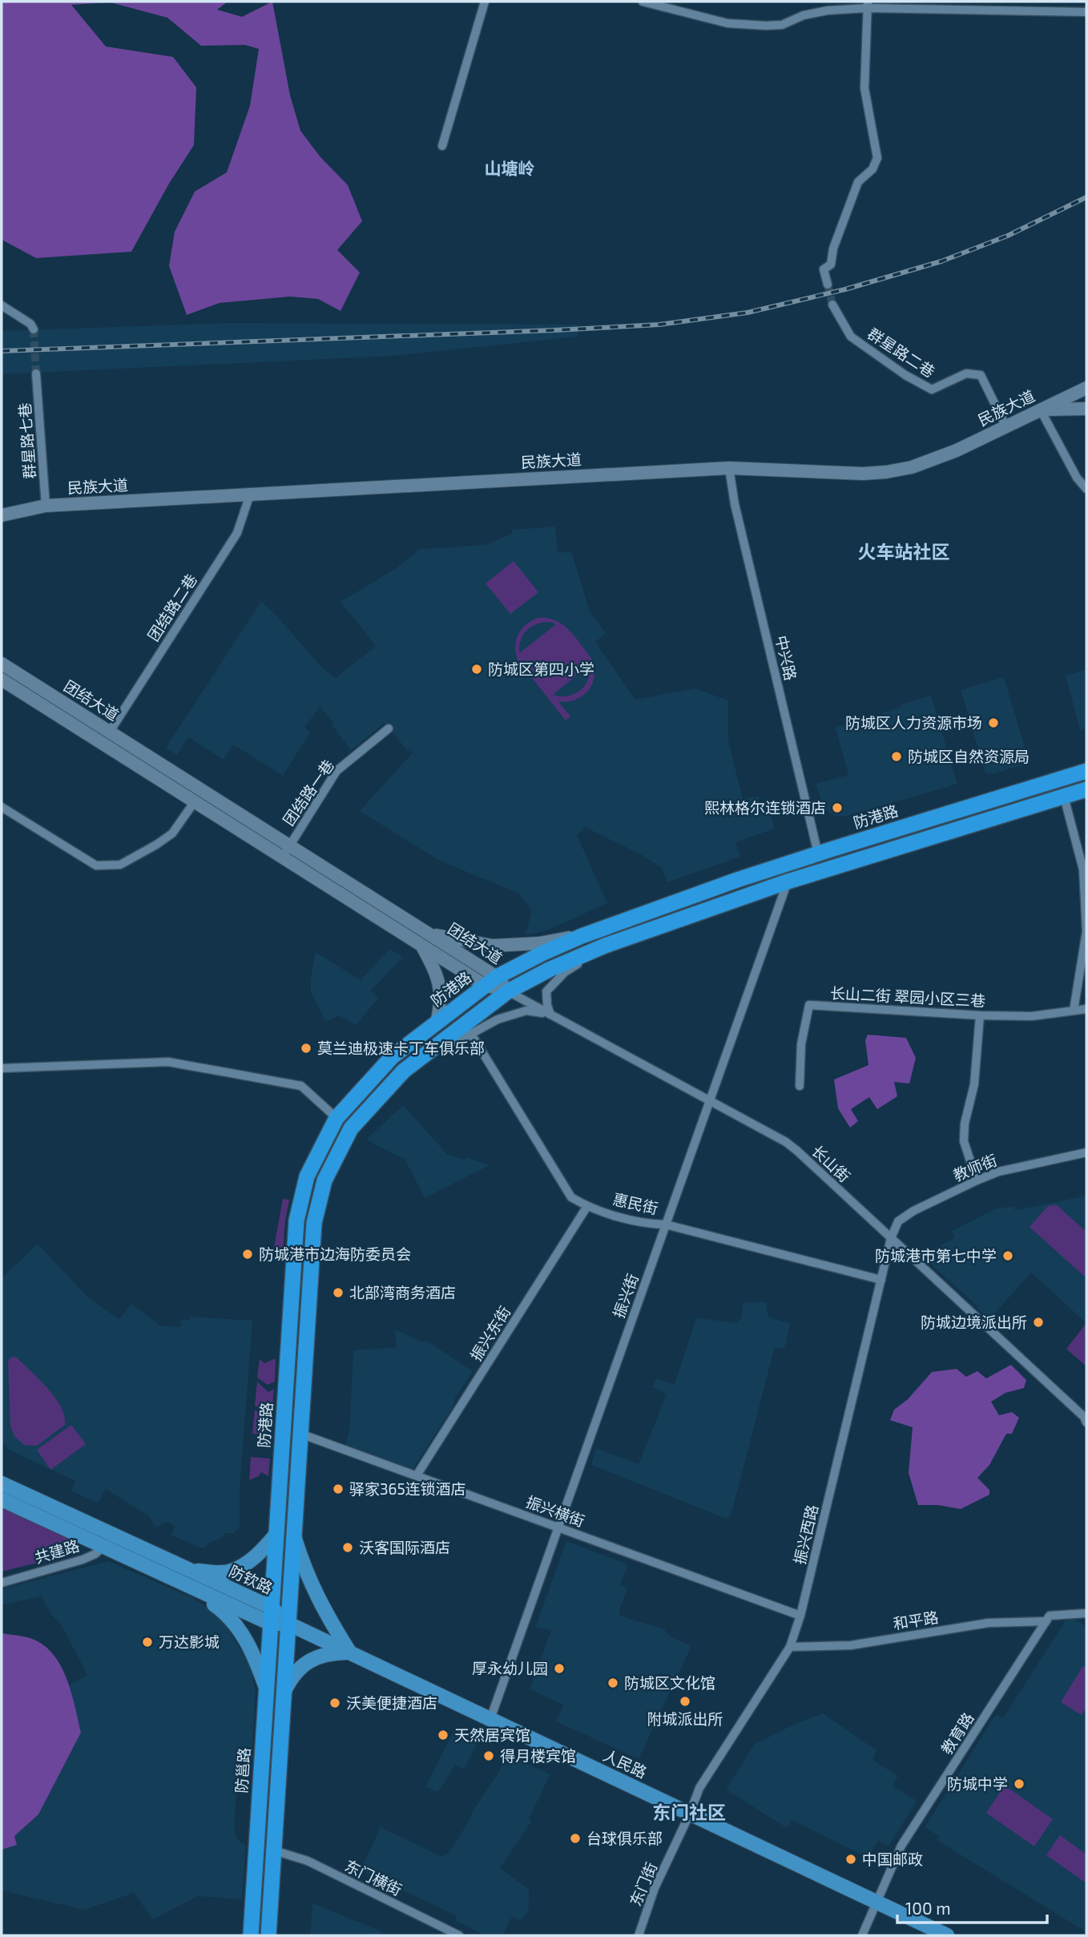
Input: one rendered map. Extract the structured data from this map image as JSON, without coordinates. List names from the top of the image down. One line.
{"streets":{"highway":["防港路","防邕路"],"main road":["民族大道","团结大道","防钦路","人民路"],"street":["群星路二巷","群星路七巷","团结路二巷","中兴路","团结路一巷","长山二街 翠园小区三巷","长山街","教师街","惠民街","振兴街","振兴东街","振兴横街","振兴西路","共建路","和平路","教育路","东门横街","东门街"]},"crossings":[["群星路二巷","民族大道"],["民族大道","群星路七巷"],["民族大道","团结路二巷"],["民族大道","中兴路"],["团结路二巷","团结大道"],["中兴路","防港路"],["团结大道","团结路一巷"],["团结大道","防港路"],["团结大道","长山街"],["防港路","防钦路"],["防港路","防邕路"],["长山街","教师街"],["长山街","振兴街"],["长山街","振兴西路"],["教师街","振兴西路"],["惠民街","振兴街"],["惠民街","振兴东街"],["惠民街","振兴西路"],["振兴街","振兴横街"],["振兴街","人民路"],["振兴东街","振兴横街"],["振兴横街","振兴西路"],["振兴西路","和平路"],["振兴西路","人民路"],["振兴西路","东门街"],["共建路","防钦路"],["防钦路","人民路"],["防钦路","防邕路"],["和平路","教育路"],["教育路","人民路"],["人民路","东门街"]],"districts":["山塘岭","火车站社区","东门社区"],"places":["防城区第四小学","防城区人力资源市场","防城区自然资源局","熙林格尔连锁酒店","莫兰迪极速卡丁车俱乐部","防城港市边海防委员会","防城港市第七中学","北部湾商务酒店","防城边境派出所","驿家365连锁酒店","沃客国际酒店","万达影城","厚永幼儿园","防城区文化馆","附城派出所","沃美便捷酒店","天然居宾馆","得月楼宾馆","防城中学","台球俱乐部","中国邮政"],"scale_bar":"100 m"}
